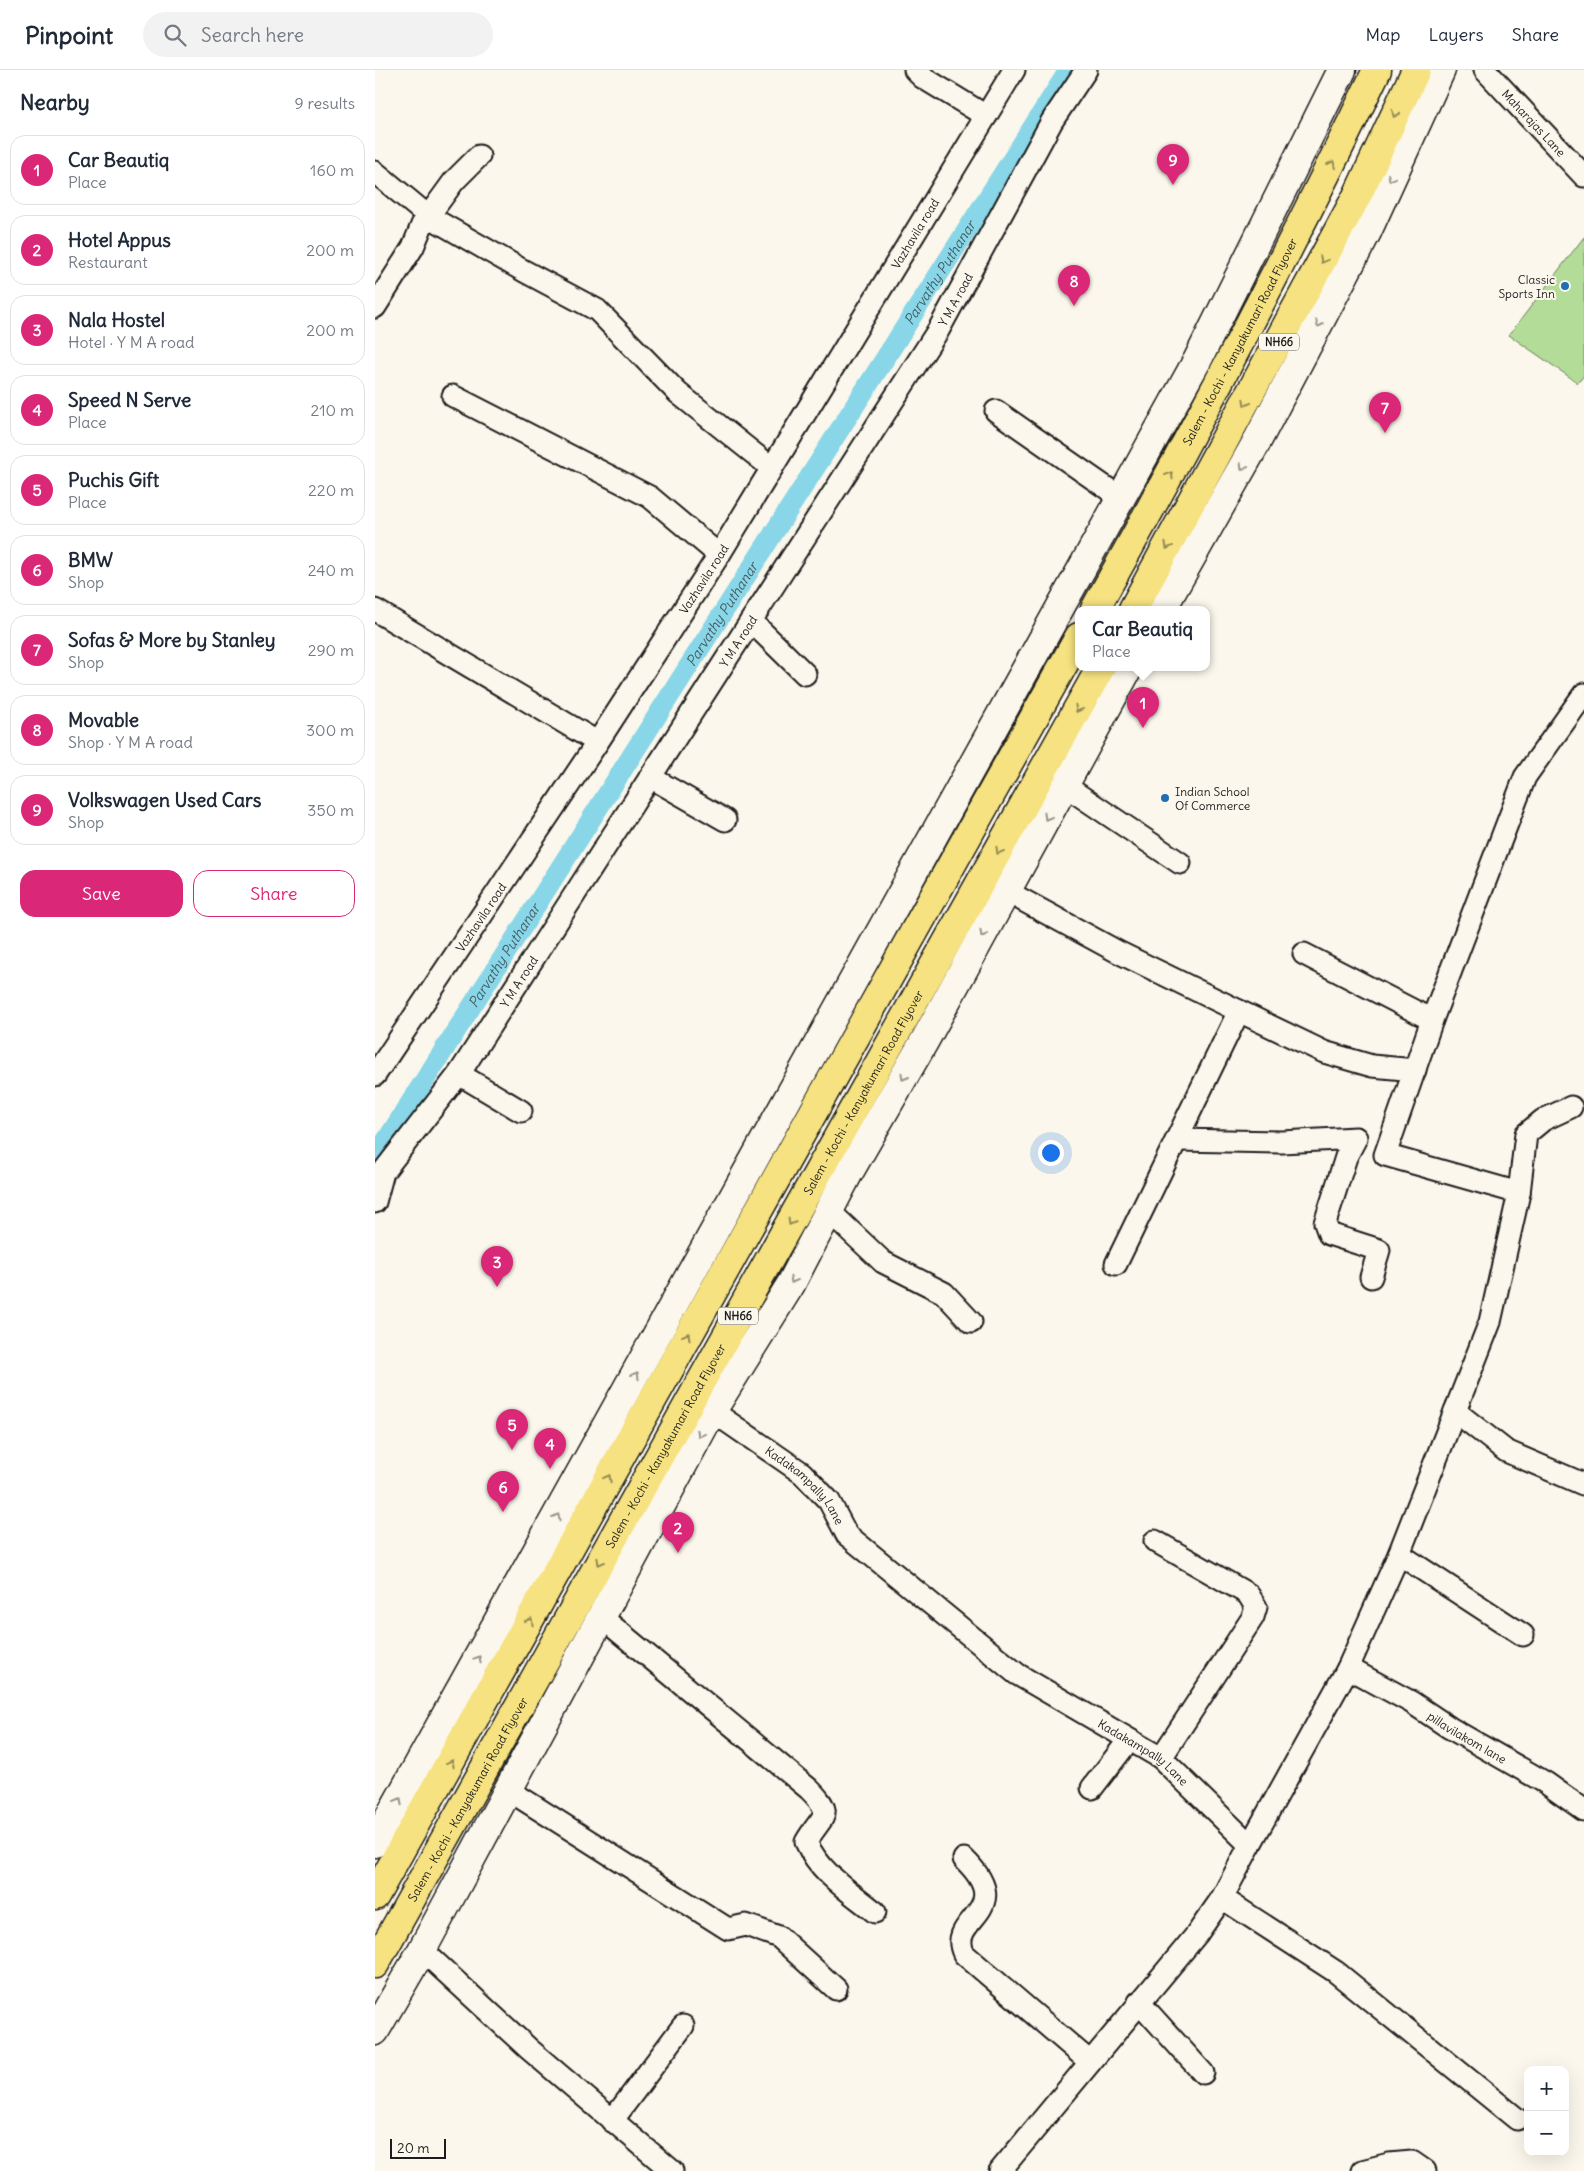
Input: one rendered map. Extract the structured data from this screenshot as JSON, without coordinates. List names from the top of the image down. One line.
{"streets":{"highway":["Salem - Kochi - Kanyakumari Road Flyover","NH66"],"street":["Maharajas Lane","Vazhavila road","Y M A road","Kadakampally Lane","pillavilakom lane"]},"water":["Parvathy Puthanar"],"places":["Classic Sports Inn","Indian School Of Commerce"],"scale_bar":"20 m","page":{"header":"Pinpoint","search":"Search here","nav":["Map","Layers","Share"],"heading":["Nearby","9 results"],"list":[{"mark":"1","name":"Car Beautiq","note":"Place","value":"160 m"},{"mark":"2","name":"Hotel Appus","note":"Restaurant","value":"200 m"},{"mark":"3","name":"Nala Hostel","note":"Hotel · Y M A road","value":"200 m"},{"mark":"4","name":"Speed N Serve","note":"Place","value":"210 m"},{"mark":"5","name":"Puchis Gift","note":"Place","value":"220 m"},{"mark":"6","name":"BMW","note":"Shop","value":"240 m"},{"mark":"7","name":"Sofas & More by Stanley","note":"Shop","value":"290 m"},{"mark":"8","name":"Movable","note":"Shop · Y M A road","value":"300 m"},{"mark":"9","name":"Volkswagen Used Cars","note":"Shop","value":"350 m"}],"pins":["9","8","7","1","3","5","4","6","2"],"popup":["Car Beautiq","Place"],"buttons":["Save","Share"],"map_buttons":["+","−"],"scale":"20 m"}}
